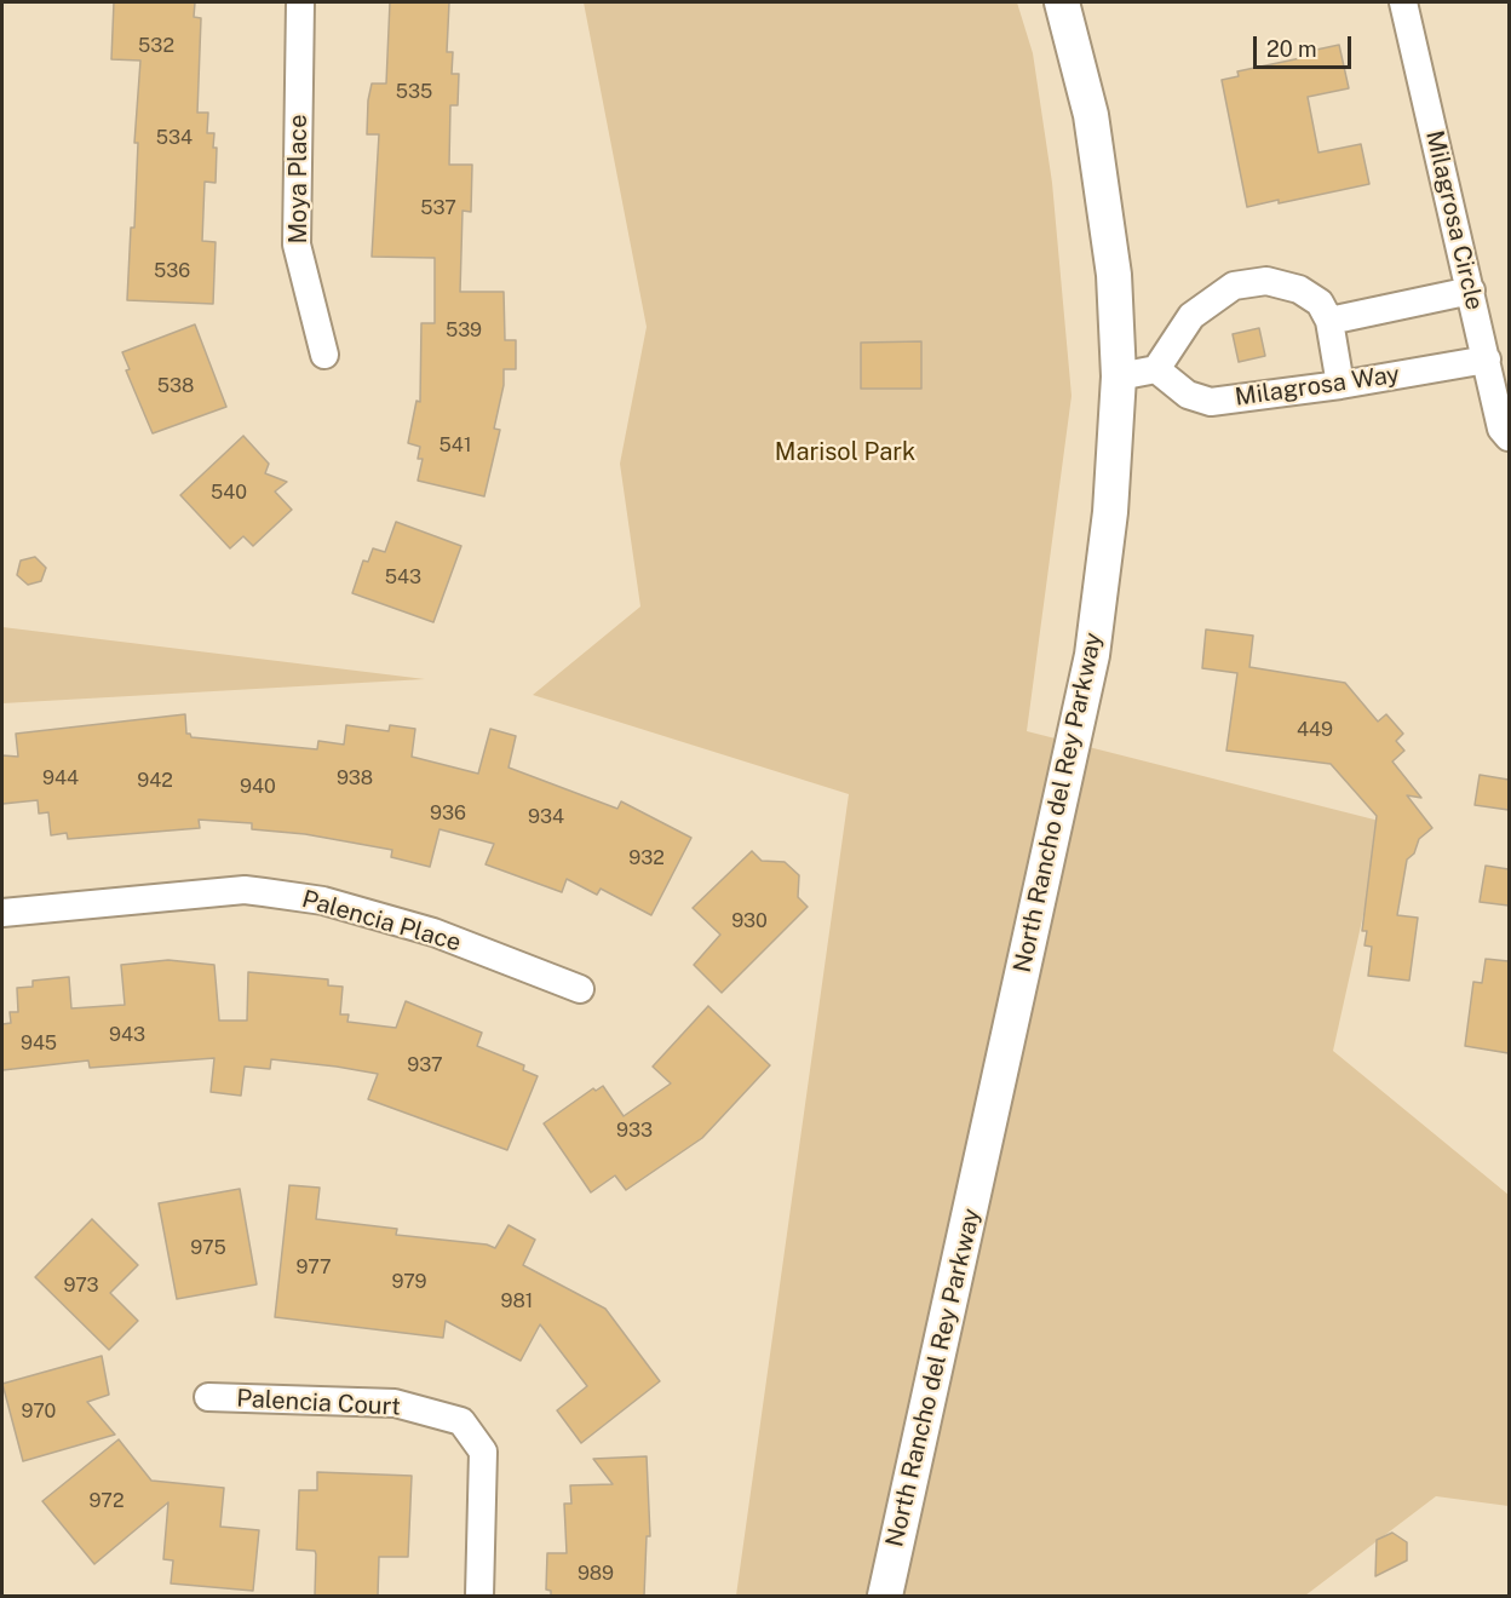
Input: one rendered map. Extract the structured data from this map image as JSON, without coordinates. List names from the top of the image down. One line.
{"streets":{"street":["Moya Place","Milagrosa Circle","Milagrosa Way","North Rancho del Rey Parkway","Palencia Place","Palencia Court"]},"crossings":[["Milagrosa Circle","Milagrosa Way"]],"parks":["Marisol Park"],"house_numbers":["532","535","534","537","536","539","538","541","540","543","449","944","938","942","940","936","934","932","930","943","945","937","933","975","977","979","973","981","970","972","989"],"scale_bar":"20 m"}
